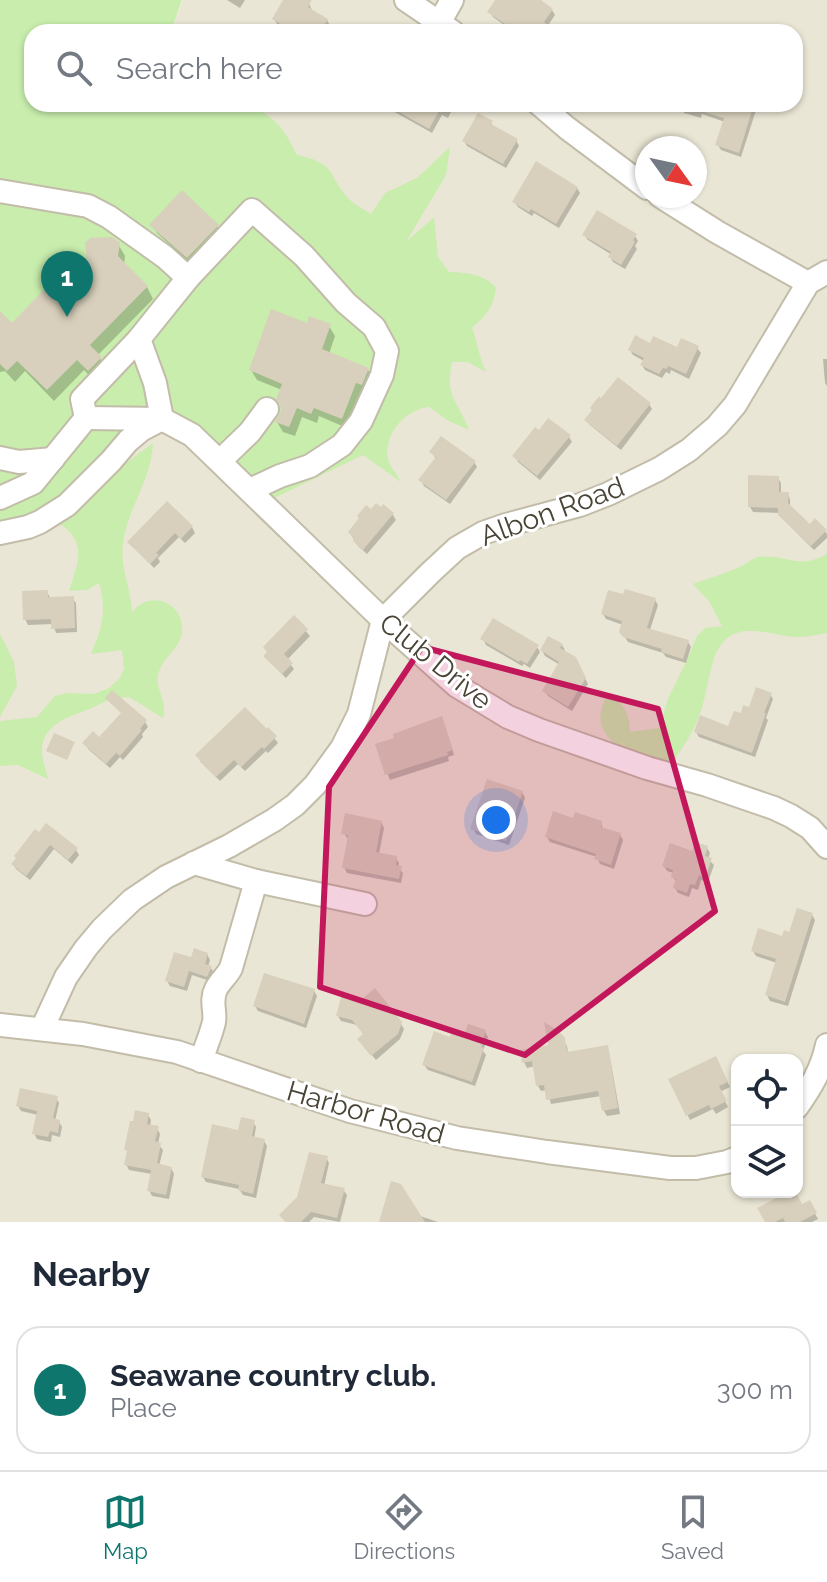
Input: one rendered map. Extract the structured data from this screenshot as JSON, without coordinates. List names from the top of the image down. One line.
{"streets":{"street":["Albon Road","Club Drive","Harbor Road"]},"crossings":[["Albon Road","Club Drive"]],"north":"bottom right","page":{"search":"Search here","pins":"1","heading":"Nearby","list":[{"mark":"1","name":"Seawane country club.","note":"Place","value":"300 m"}],"nav":["Map","Directions","Saved"]}}
